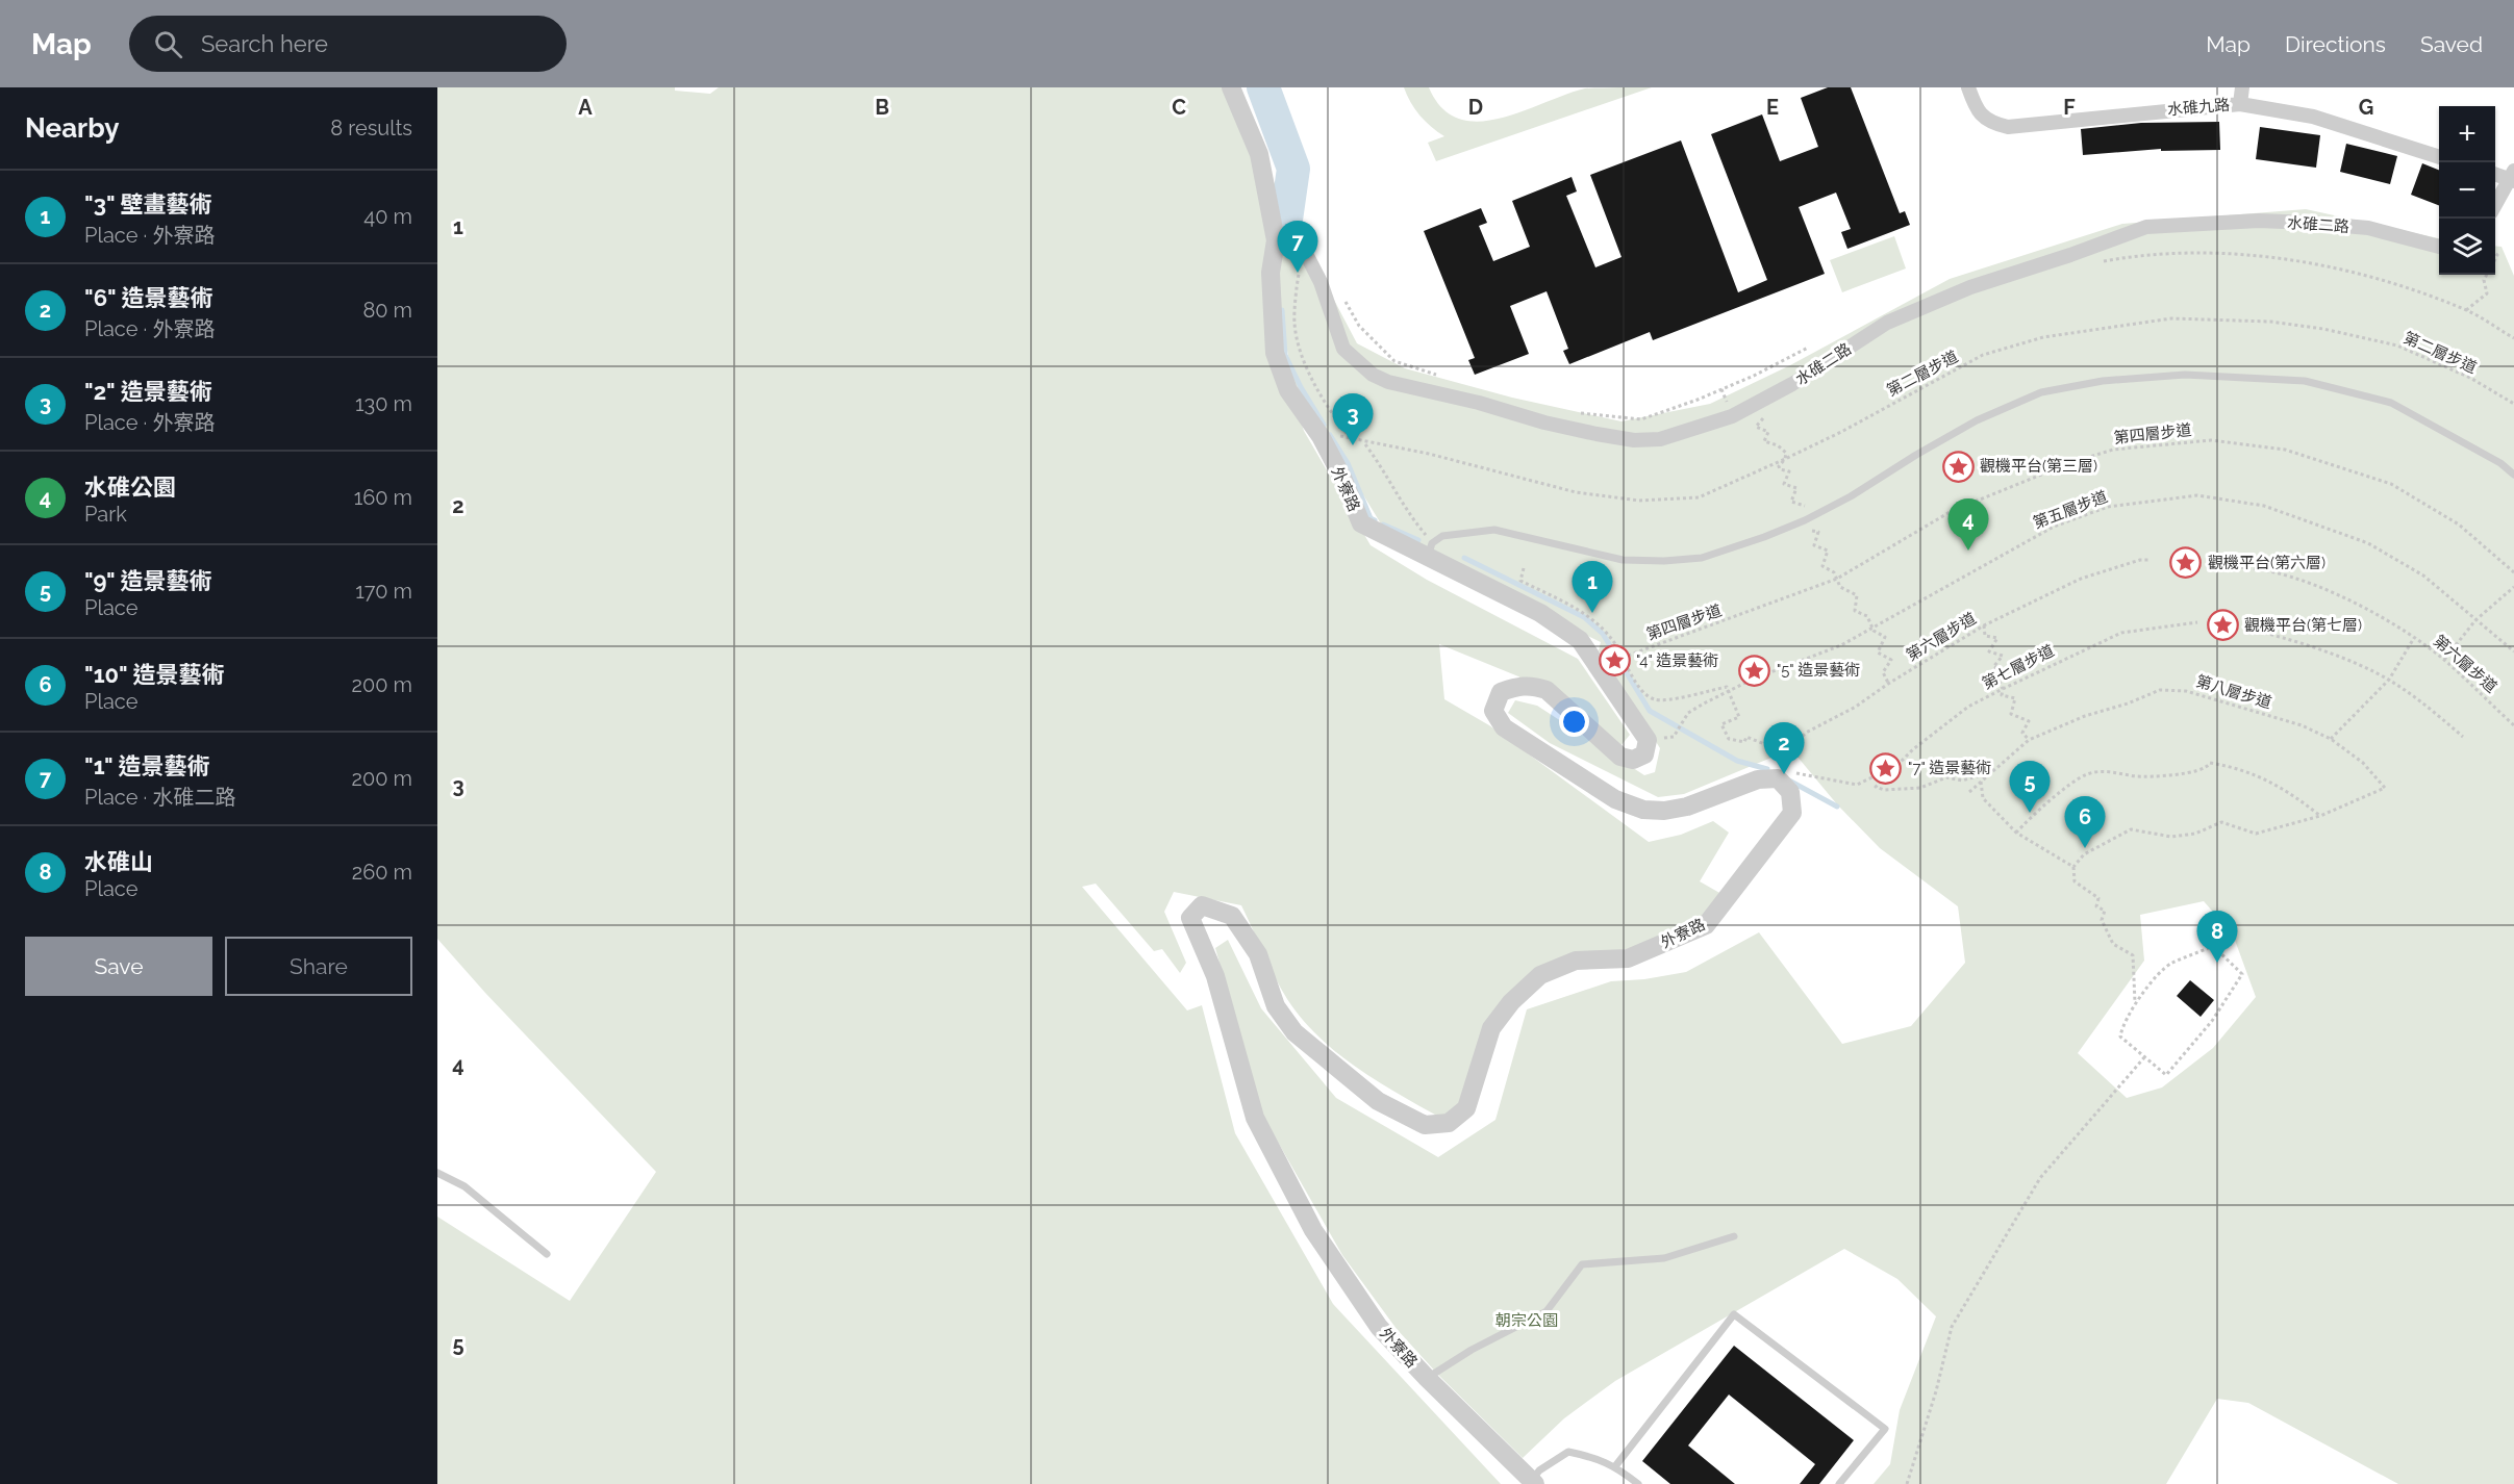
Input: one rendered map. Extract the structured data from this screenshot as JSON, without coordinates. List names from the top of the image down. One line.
{"streets":{"street":["水碓九路","水碓二路","外寮路"],"path":["第二層步道","第四層步道","第五層步道","第六層步道","第七層步道","第八層步道"]},"crossings":[["水碓二路","外寮路"],["第七層步道","第八層步道"]],"parks":["朝宗公園"],"places":{"place":["觀機平台(第三層)","觀機平台(第六層)","觀機平台(第七層)","\"4\" 造景藝術","\"5\" 造景藝術","\"7\" 造景藝術"]},"page":{"header":"Map","search":"Search here","nav":["Map","Directions","Saved"],"heading":["Nearby","8 results"],"map_buttons":["+","−"],"list":[{"mark":"1","name":"\"3\" 壁畫藝術","note":"Place · 外寮路","value":"40 m"},{"mark":"2","name":"\"6\" 造景藝術","note":"Place · 外寮路","value":"80 m"},{"mark":"3","name":"\"2\" 造景藝術","note":"Place · 外寮路","value":"130 m"},{"mark":"4","name":"水碓公園","note":"Park","value":"160 m"},{"mark":"5","name":"\"9\" 造景藝術","note":"Place","value":"170 m"},{"mark":"6","name":"\"10\" 造景藝術","note":"Place","value":"200 m"},{"mark":"7","name":"\"1\" 造景藝術","note":"Place · 水碓二路","value":"200 m"},{"mark":"8","name":"水碓山","note":"Place","value":"260 m"}],"pins":["7","3","4","1","2","5","6","8"],"buttons":["Save","Share"]},"grid":{"columns":["A","B","C","D","E","F","G"],"rows":["1","2","3","4","5"]}}
